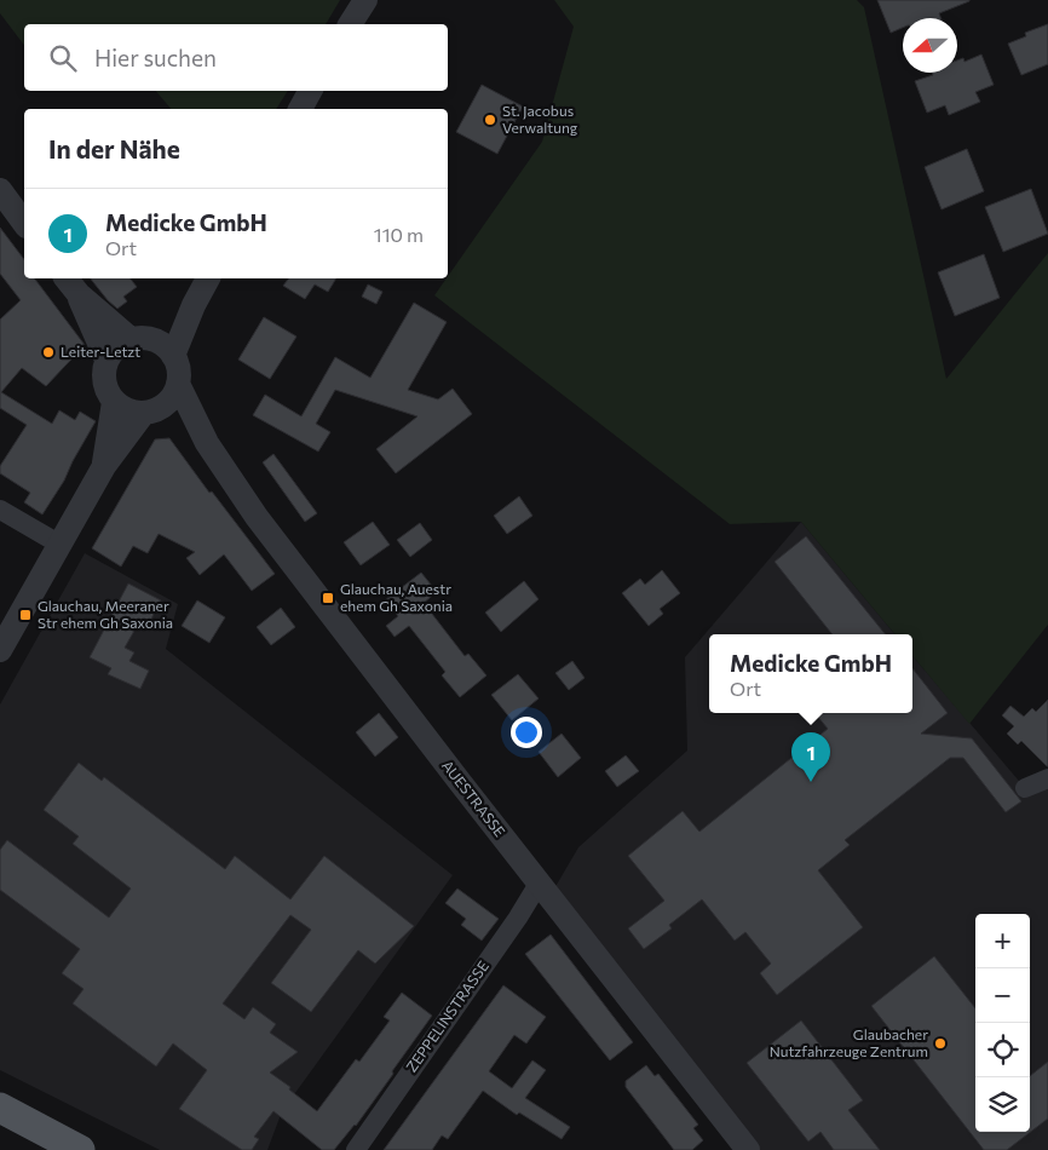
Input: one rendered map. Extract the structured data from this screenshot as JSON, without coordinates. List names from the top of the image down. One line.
{"streets":{"street":["AUESTRASSE","ZEPPELINSTRASSE"]},"crossings":[["AUESTRASSE","ZEPPELINSTRASSE"]],"places":{"other":["St. Jacobus Verwaltung","Leiter-Letzt","Glaubacher Nutzfahrzeuge Zentrum"],"transit":["Glauchau, Auestr ehem Gh Saxonia","Glauchau, Meeraner Str ehem Gh Saxonia"]},"north":"left","page":{"search":"Hier suchen","heading":"In der Nähe","list":[{"mark":"1","name":"Medicke GmbH","note":"Ort","value":"110 m"}],"popup":["Medicke GmbH","Ort"],"pins":"1","map_buttons":["+","−"]}}
